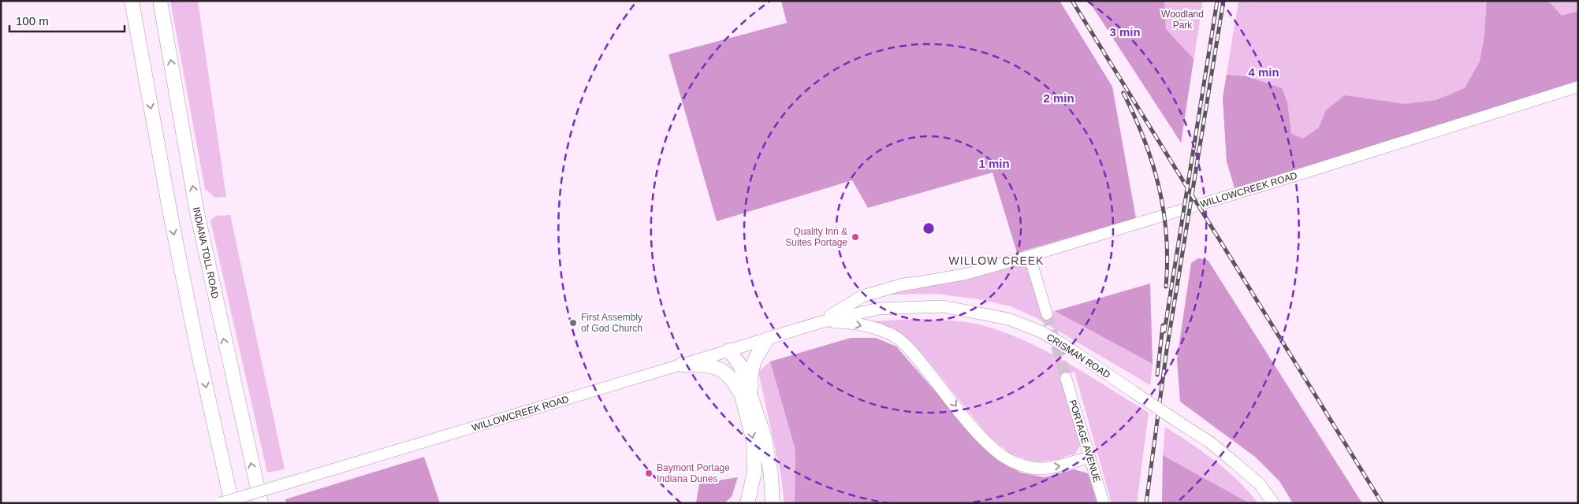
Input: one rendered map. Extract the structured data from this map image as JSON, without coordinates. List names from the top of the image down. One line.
{"streets":{"highway":["INDIANA TOLL ROAD"],"main road":["WILLOWCREEK ROAD","CRISMAN ROAD"],"street":["PORTAGE AVENUE"]},"crossings":[["WILLOWCREEK ROAD","CRISMAN ROAD"]],"districts":["WILLOW CREEK"],"parks":["Woodland Park"],"places":["Quality Inn & Suites Portage","First Assembly of God Church","Baymont Portage Indiana Dunes"],"scale_bar":"100 m","rings":["3 min","4 min","2 min","1 min"]}
